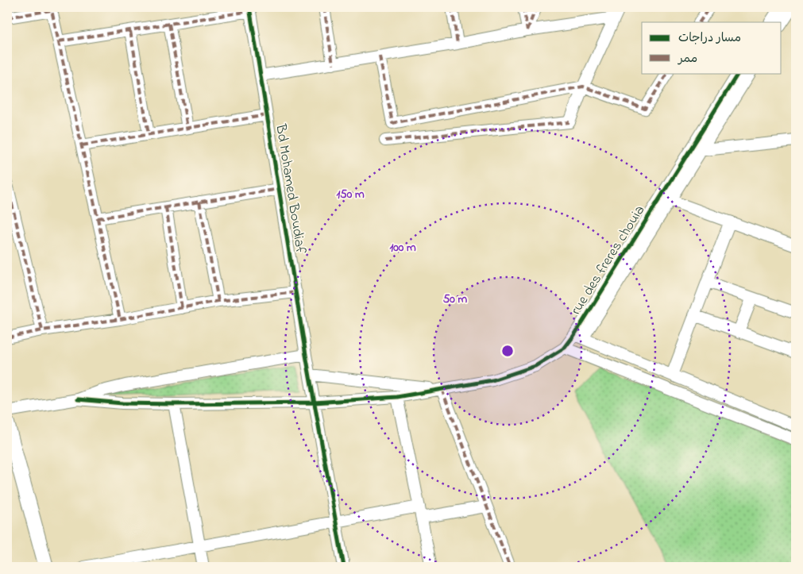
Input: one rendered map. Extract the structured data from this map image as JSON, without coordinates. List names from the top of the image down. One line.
{"streets":{"street":["Bd Mohamed Boudiaf","rue des freres chouia"]},"crossings":[["Bd Mohamed Boudiaf","rue des freres chouia"]],"legend":["مسار دراجات","ممر"],"rings":["150 m","100 m","50 m"]}
